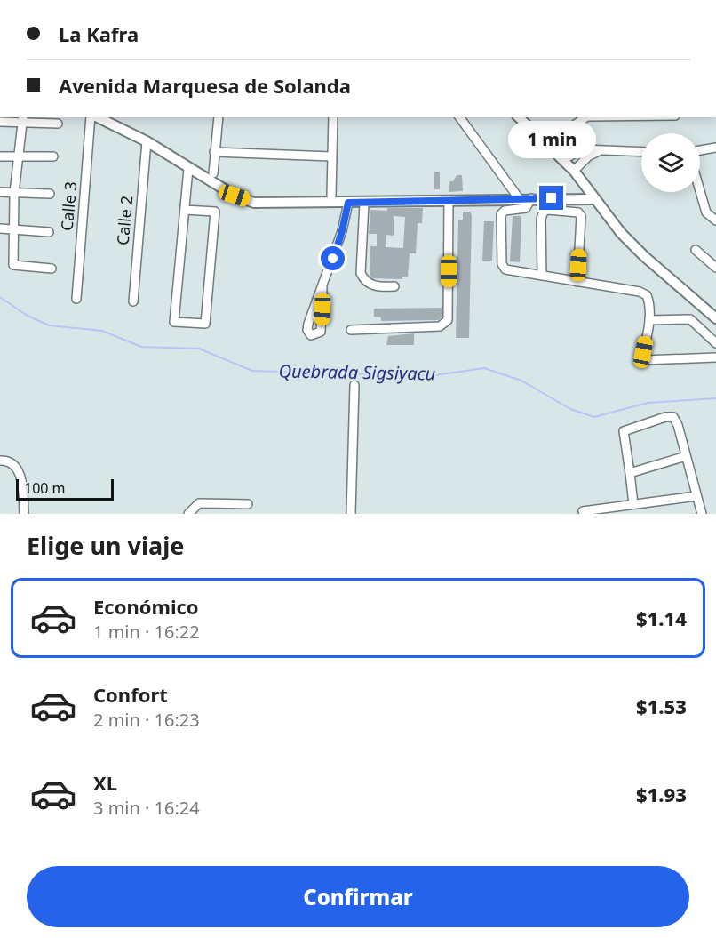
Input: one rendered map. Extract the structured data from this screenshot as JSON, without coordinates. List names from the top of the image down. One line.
{"streets":{"street":["Calle 3","Calle 2"]},"water":["Quebrada Sigsiyacu"],"scale_bar":"100 m","page":{"banner":["La Kafra","Avenida Marquesa de Solanda"],"bubble":"1 min","scale":"100 m","heading":"Elige un viaje","list":[{"name":"Económico","note":"1 min · 16:22","value":"$1.14"},{"name":"Confort","note":"2 min · 16:23","value":"$1.53"},{"name":"XL","note":"3 min · 16:24","value":"$1.93"}],"buttons":"Confirmar"}}
